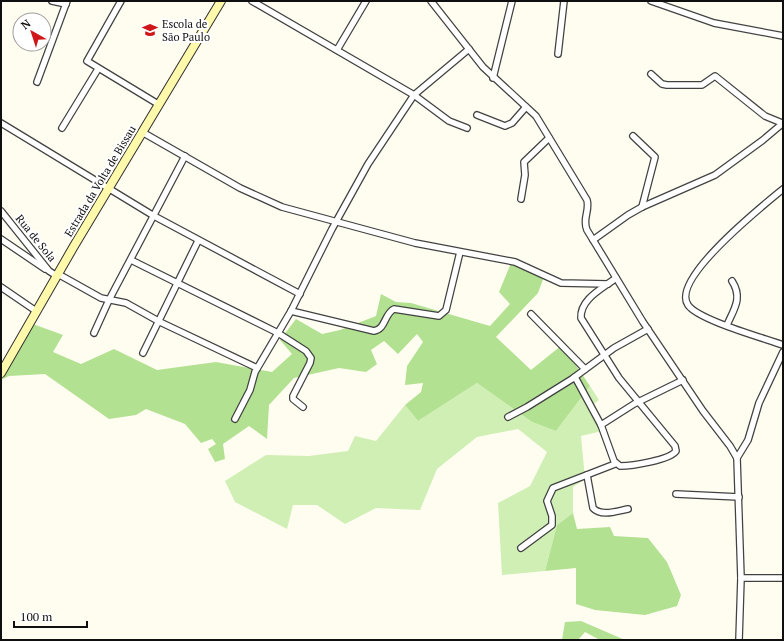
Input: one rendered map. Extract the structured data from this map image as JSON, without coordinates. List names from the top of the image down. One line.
{"streets":{"main road":["Estrada da Volta de Bissau"],"street":["Rua de Sola"]},"crossings":[["Estrada da Volta de Bissau","Rua de Sola"]],"places":{"school or university":["Escola de São Paulo"]},"scale_bar":"100 m","north":"top left"}
